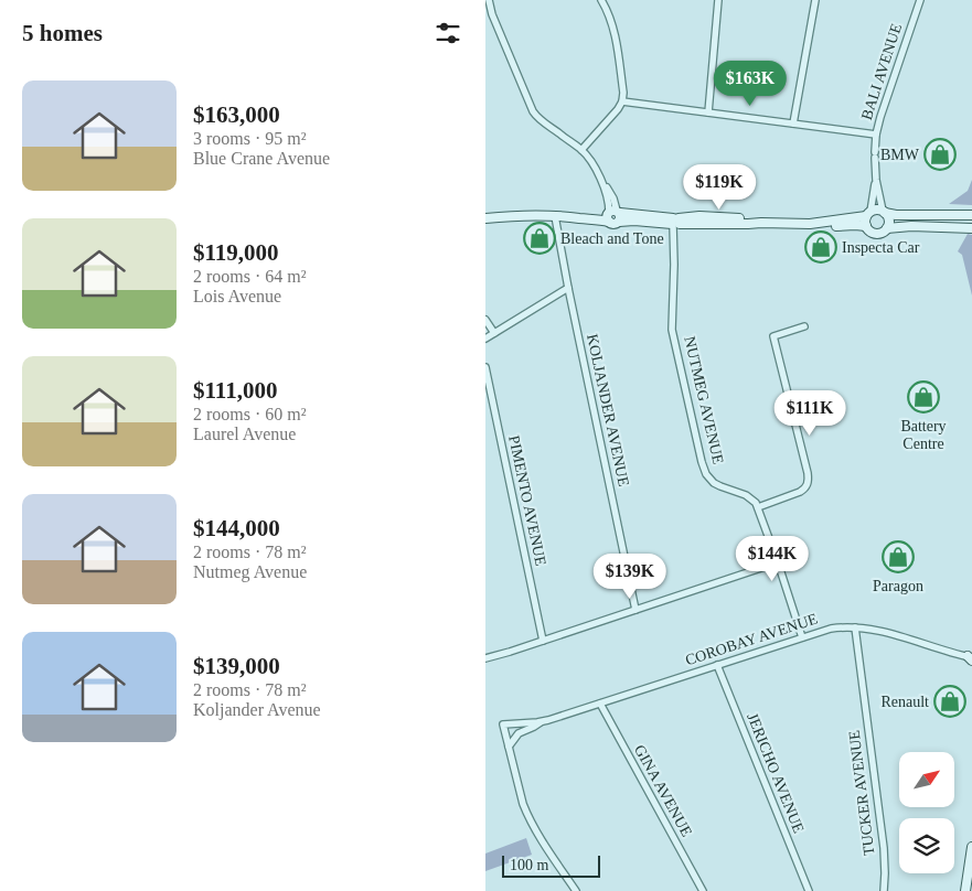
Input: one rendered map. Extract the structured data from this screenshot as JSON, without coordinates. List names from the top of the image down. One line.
{"streets":{"street":["BALI AVENUE","NUTMEG AVENUE","KOLJANDER AVENUE","PIMENTO AVENUE","COROBAY AVENUE","JERICHO AVENUE","GINA AVENUE","TUCKER AVENUE"]},"crossings":[["COROBAY AVENUE","JERICHO AVENUE"],["COROBAY AVENUE","GINA AVENUE"],["COROBAY AVENUE","TUCKER AVENUE"]],"places":{"shop":["BMW","Bleach and Tone","Inspecta Car","Battery Centre","Paragon","Renault"]},"scale_bar":"100 m","north":"top right","page":{"heading":"5 homes","price":["$163K","$119K","$111K","$144K","$139K"],"list":[{"name":"$163,000","note":"3 rooms · 95 m² · Blue Crane Avenue"},{"name":"$119,000","note":"2 rooms · 64 m² · Lois Avenue"},{"name":"$111,000","note":"2 rooms · 60 m² · Laurel Avenue"},{"name":"$144,000","note":"2 rooms · 78 m² · Nutmeg Avenue"},{"name":"$139,000","note":"2 rooms · 78 m² · Koljander Avenue"}],"scale":"100 m"}}
